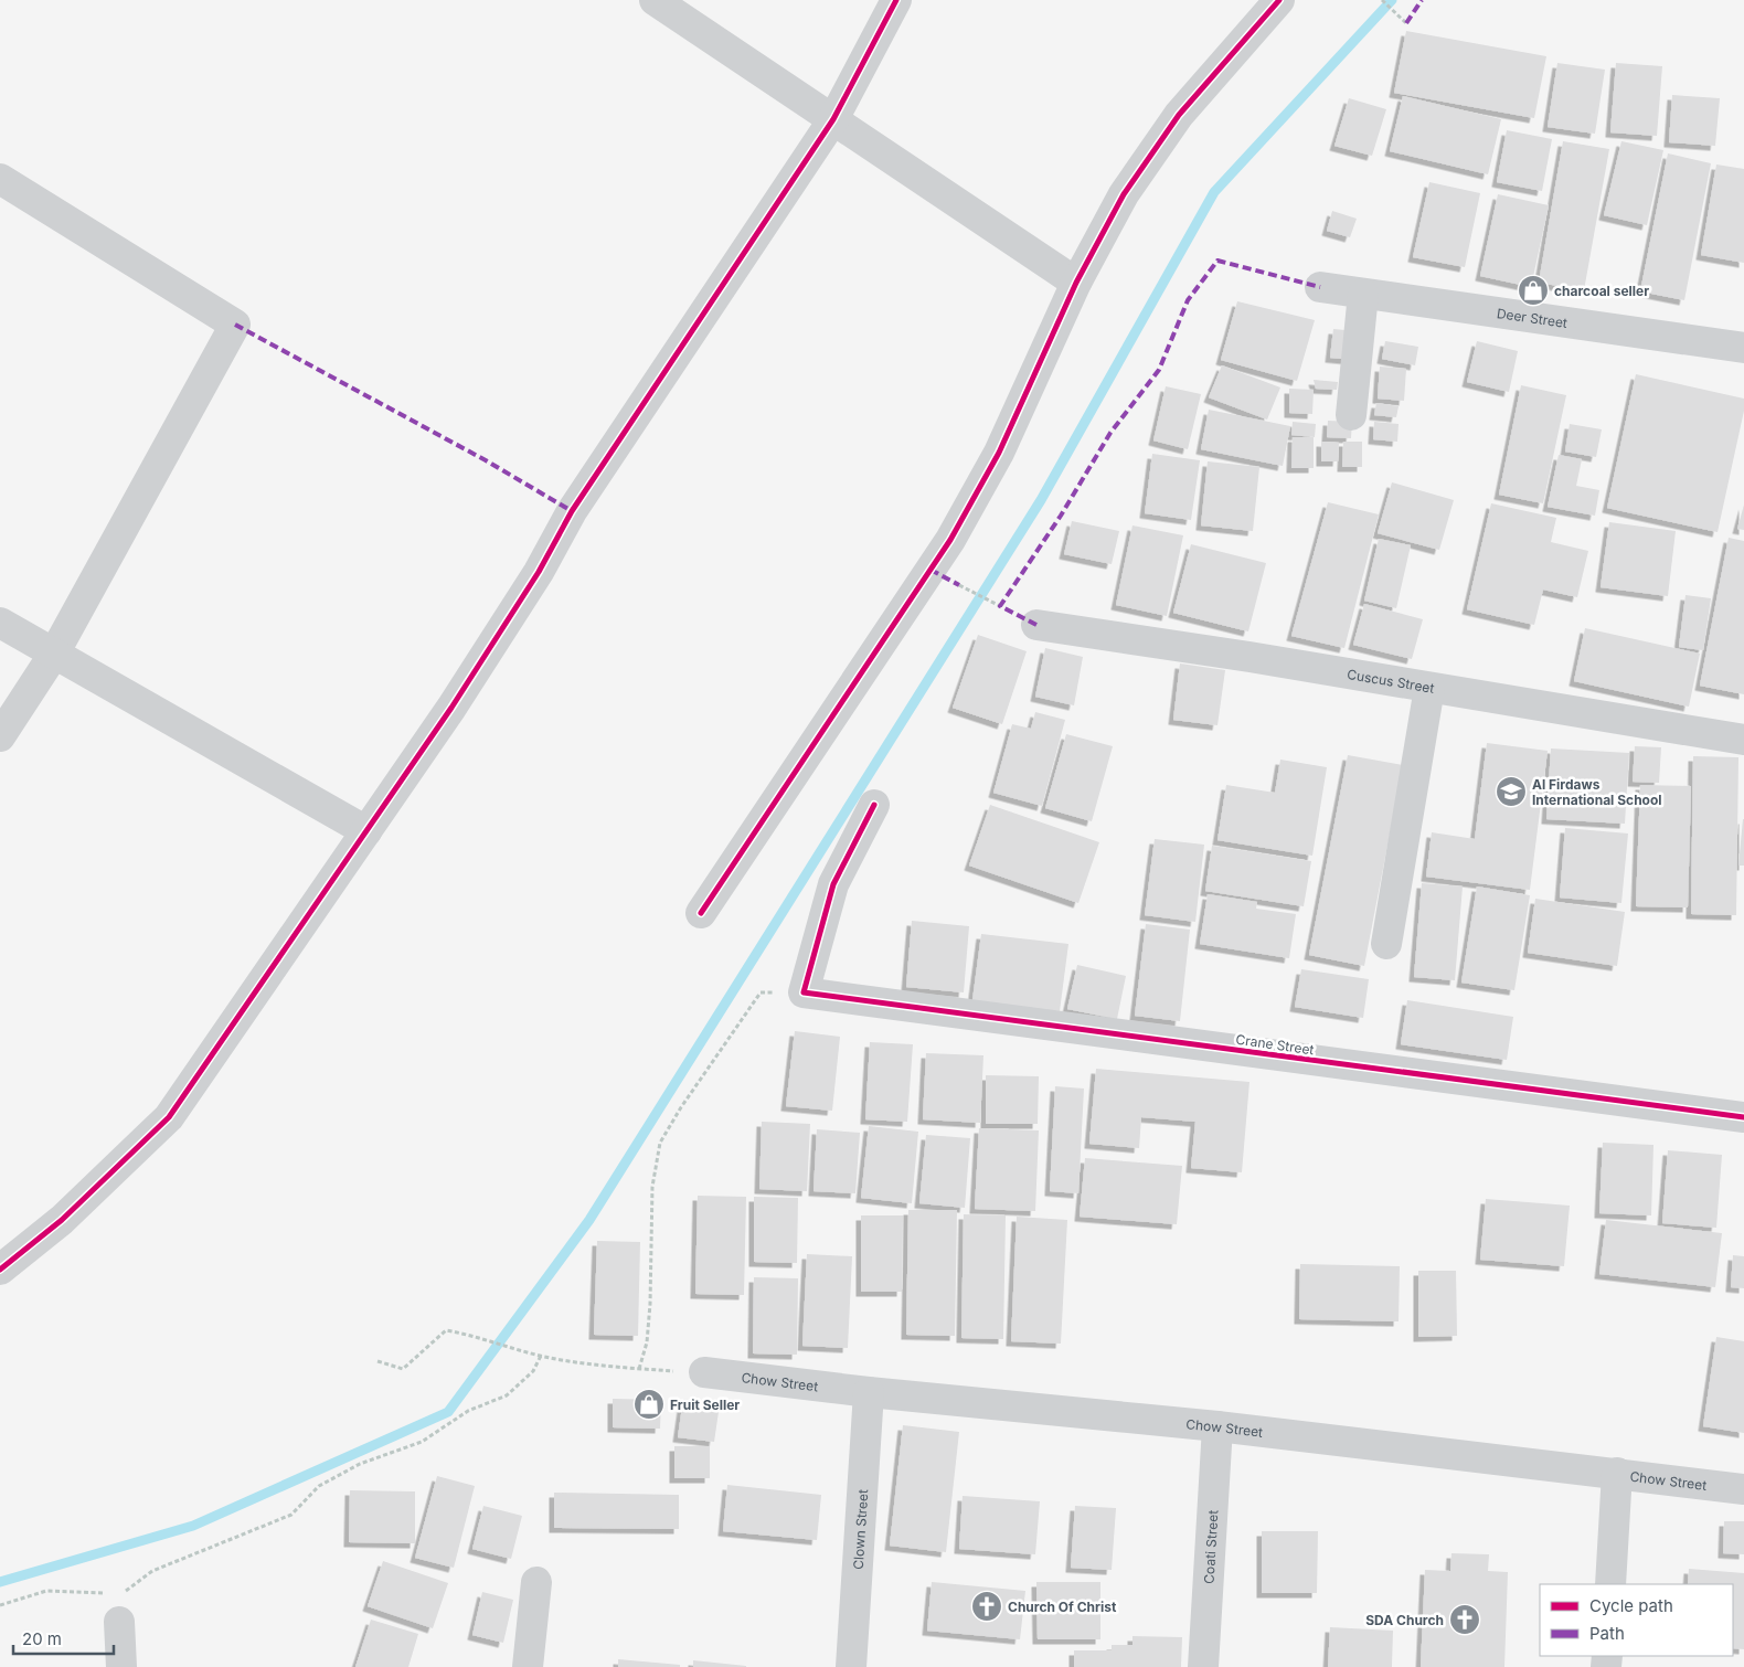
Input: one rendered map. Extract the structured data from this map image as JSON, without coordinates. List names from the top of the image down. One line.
{"streets":{"street":["Deer Street","Cuscus Street","Crane Street","Chow Street","Clown Street","Coati Street"]},"crossings":[["Chow Street","Clown Street"],["Chow Street","Coati Street"]],"places":{"shop":["charcoal seller","Fruit Seller"],"school or university":["Al Firdaws International School"],"church":["Church Of Christ","SDA Church"]},"legend":["Cycle path","Path"],"scale_bar":"20 m"}
